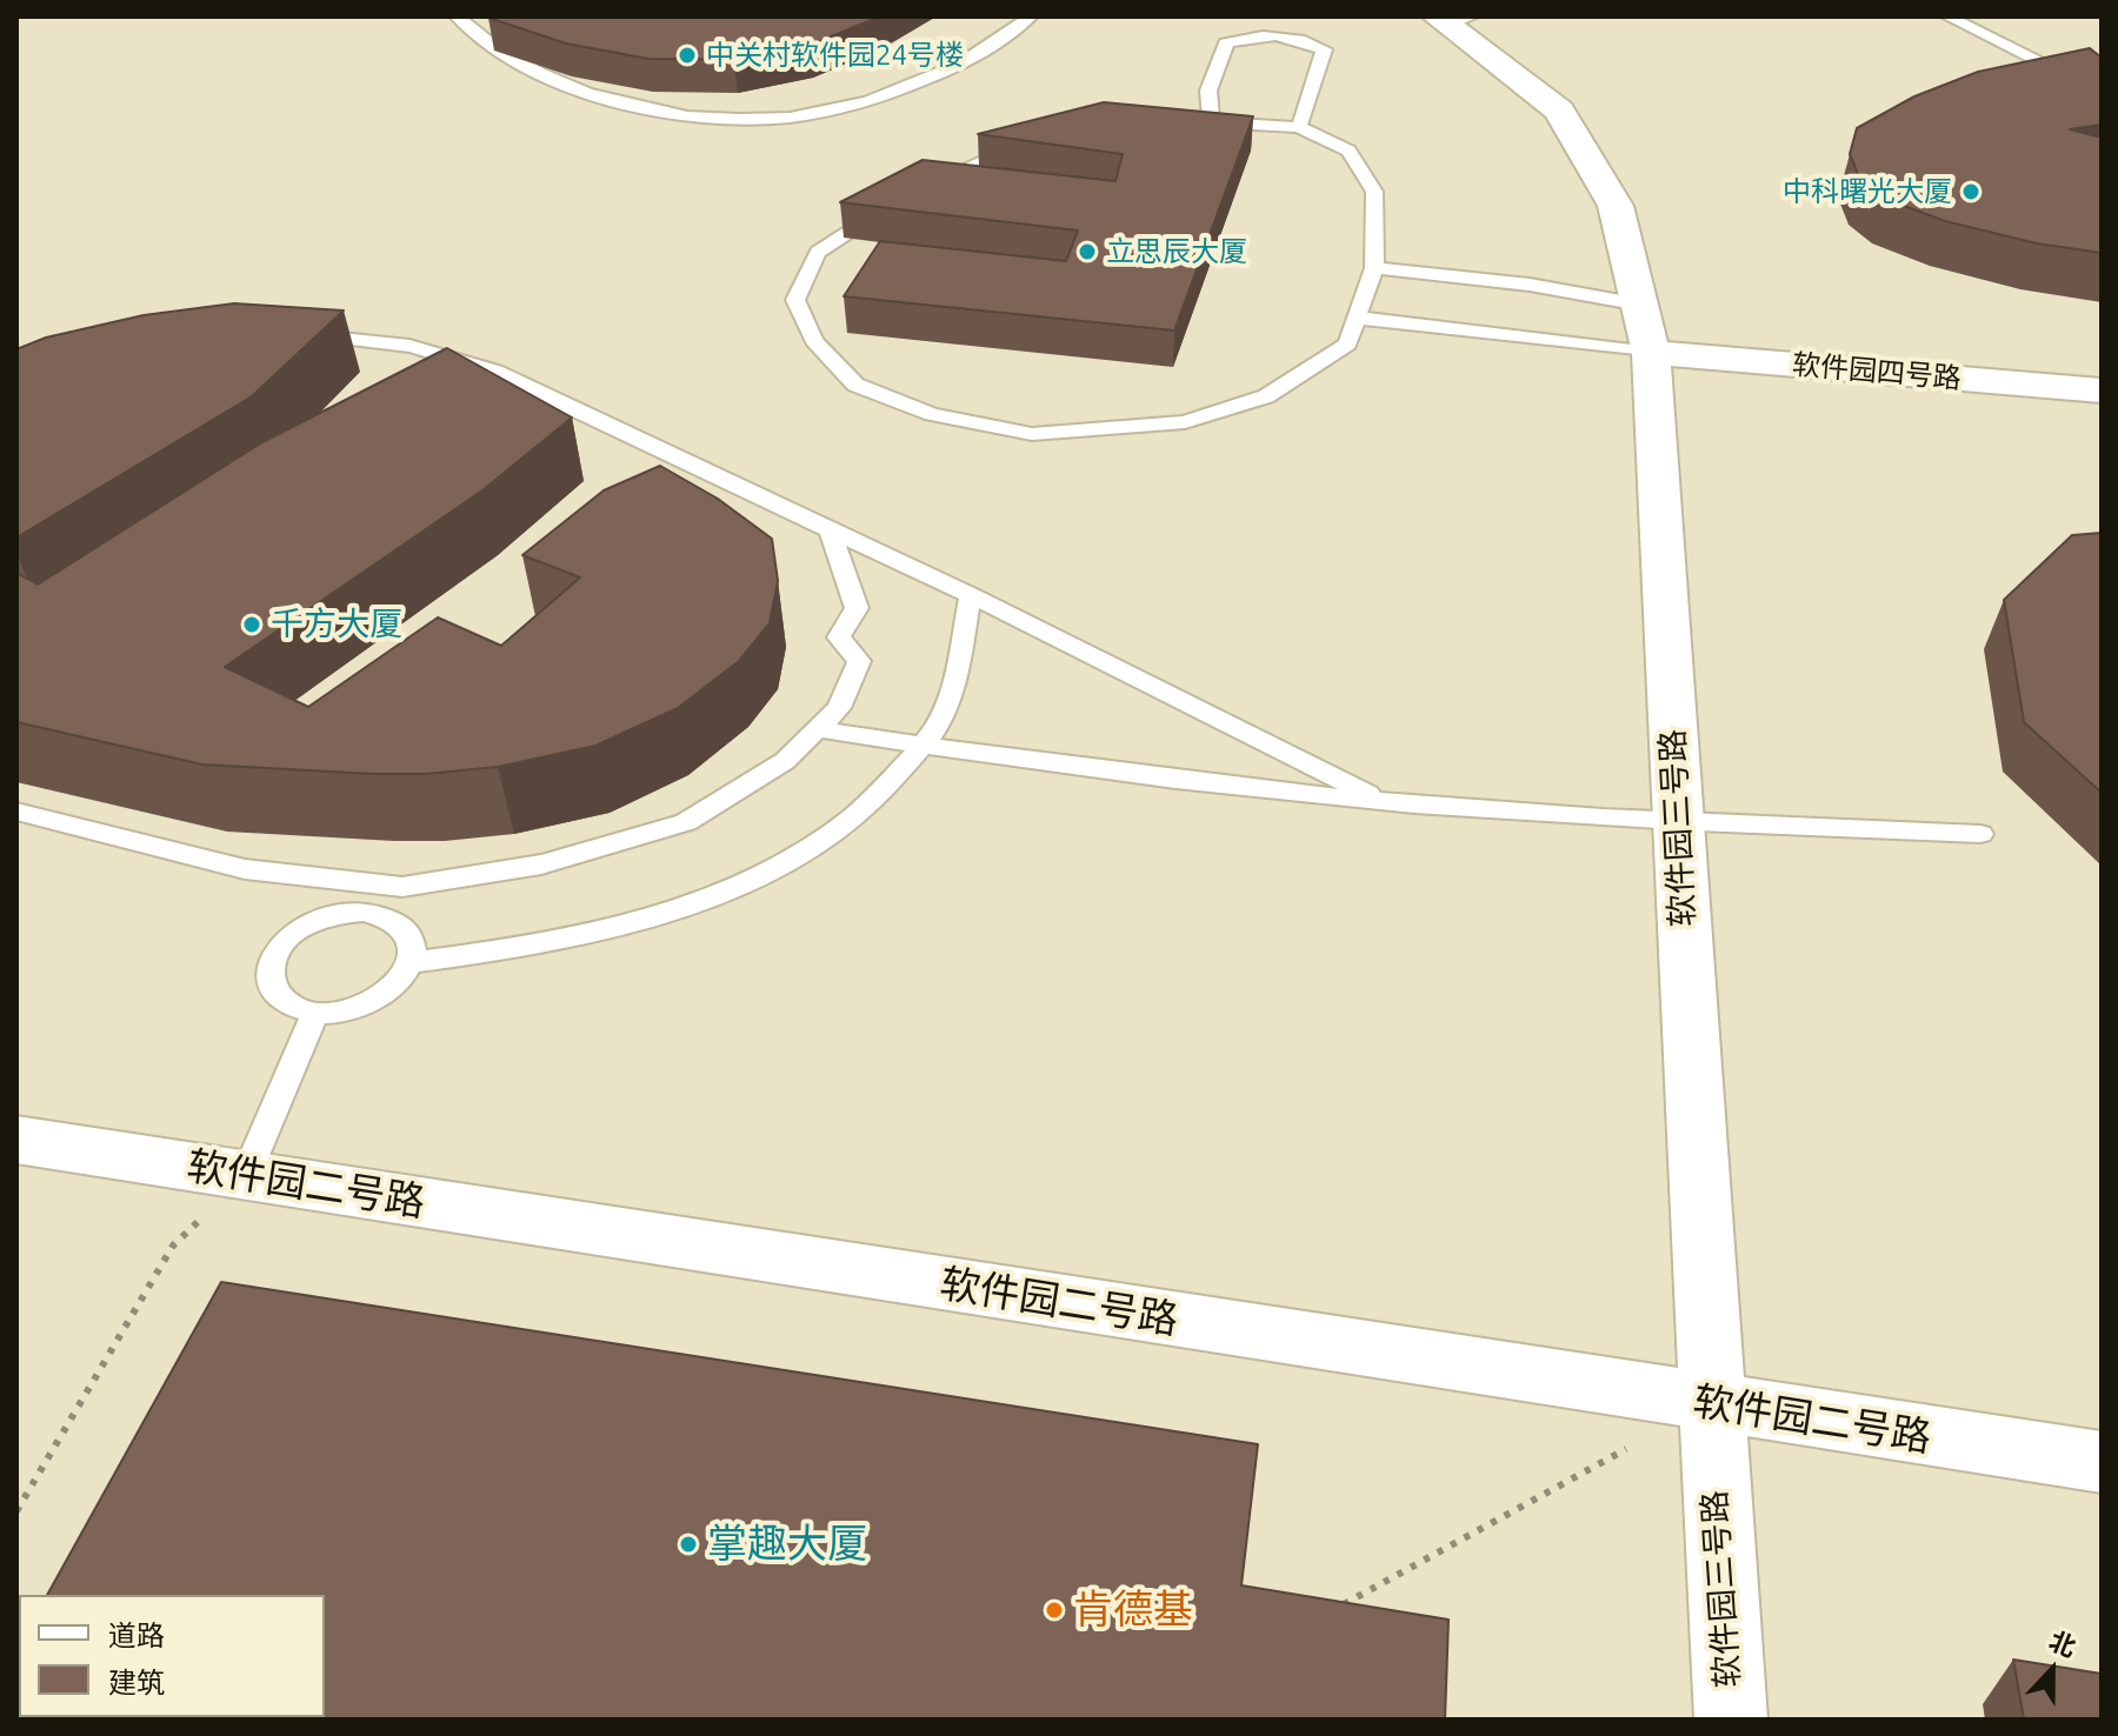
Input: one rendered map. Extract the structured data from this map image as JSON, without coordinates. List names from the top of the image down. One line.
{"streets":{"street":["软件园四号路","软件园三号路","软件园二号路"]},"crossings":[["软件园四号路","软件园三号路"],["软件园三号路","软件园二号路"]],"places":["中关村软件园24号楼","中科曙光大厦","立思辰大厦","千方大厦","掌趣大厦","肯德基"],"legend":["道路","建筑"],"north":"top"}
